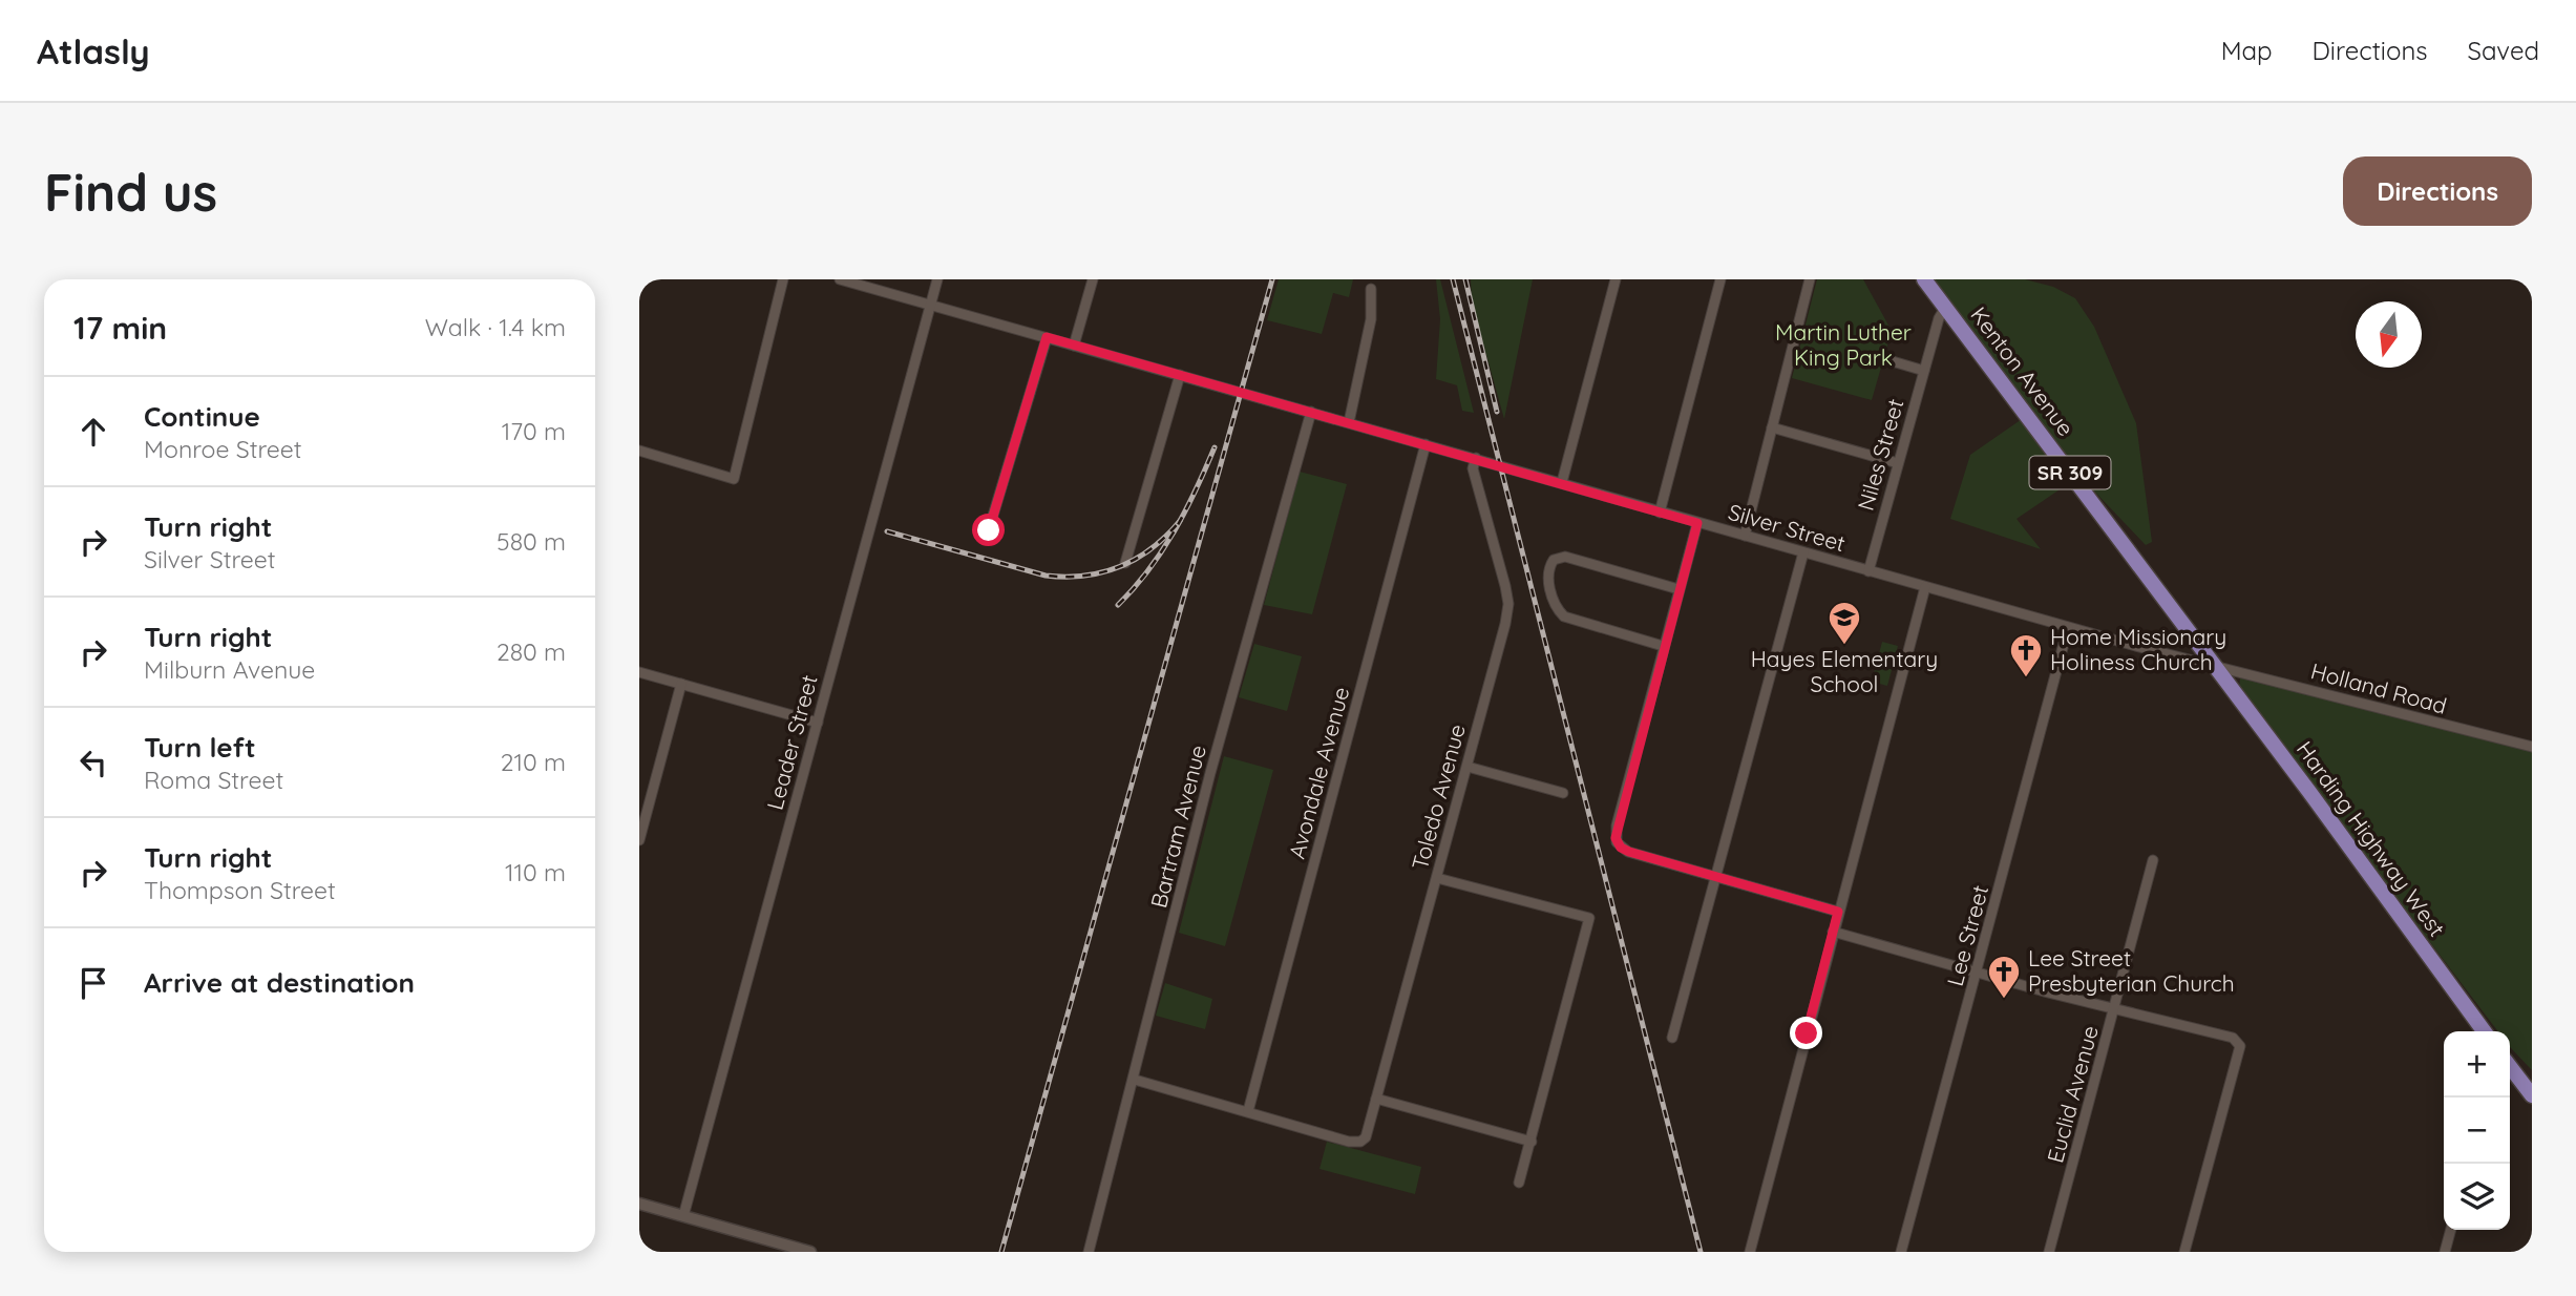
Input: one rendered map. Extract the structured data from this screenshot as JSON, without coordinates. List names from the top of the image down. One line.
{"streets":{"main road":["Kenton Avenue","SR 309","Harding Highway West"],"street":["Niles Street","Silver Street","Holland Road","Leader Street","Avondale Avenue","Toledo Avenue","Bartram Avenue","Lee Street","Euclid Avenue"]},"crossings":[["Kenton Avenue","Niles Street"],["Kenton Avenue","Silver Street"],["Kenton Avenue","Holland Road"],["Kenton Avenue","Harding Highway West"],["Niles Street","Silver Street"],["Silver Street","Holland Road"],["Silver Street","Leader Street"],["Silver Street","Avondale Avenue"],["Silver Street","Toledo Avenue"],["Silver Street","Bartram Avenue"],["Silver Street","Harding Highway West"],["Silver Street","Lee Street"],["Holland Road","Harding Highway West"],["Avondale Avenue","Toledo Avenue"]],"parks":["Martin Luther King Park"],"places":{"school or university":["Hayes Elementary School"],"church":["Home Missionary Holiness Church","Lee Street Presbyterian Church"]},"north":"bottom","page":{"header":"Atlasly","nav":["Map","Directions","Saved"],"buttons":"Directions","title":"Find us","heading":["17 min","Walk · 1.4 km"],"list":[["Continue","Monroe Street","170 m"],["Turn right","Silver Street","580 m"],["Turn right","Milburn Avenue","280 m"],["Turn left","Roma Street","210 m"],["Turn right","Thompson Street","110 m"],"Arrive at destination"],"map_buttons":["+","−"]}}
